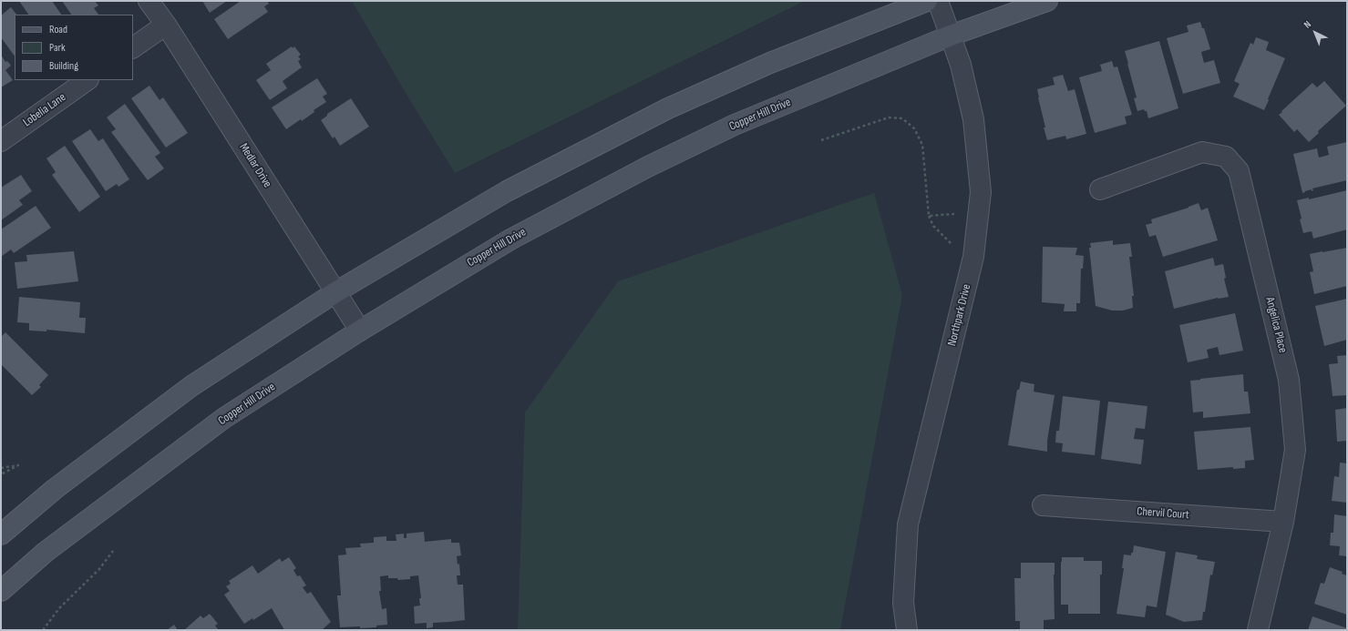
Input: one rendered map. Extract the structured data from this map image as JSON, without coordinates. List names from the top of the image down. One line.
{"streets":{"main road":["Copper Hill Drive"],"street":["Lobelia Lane","Medlar Drive","Northpark Drive","Angelica Place","Chervil Court"]},"crossings":[["Copper Hill Drive","Medlar Drive"],["Copper Hill Drive","Northpark Drive"],["Angelica Place","Chervil Court"]],"legend":["Road","Park","Building"],"north":"top left"}
